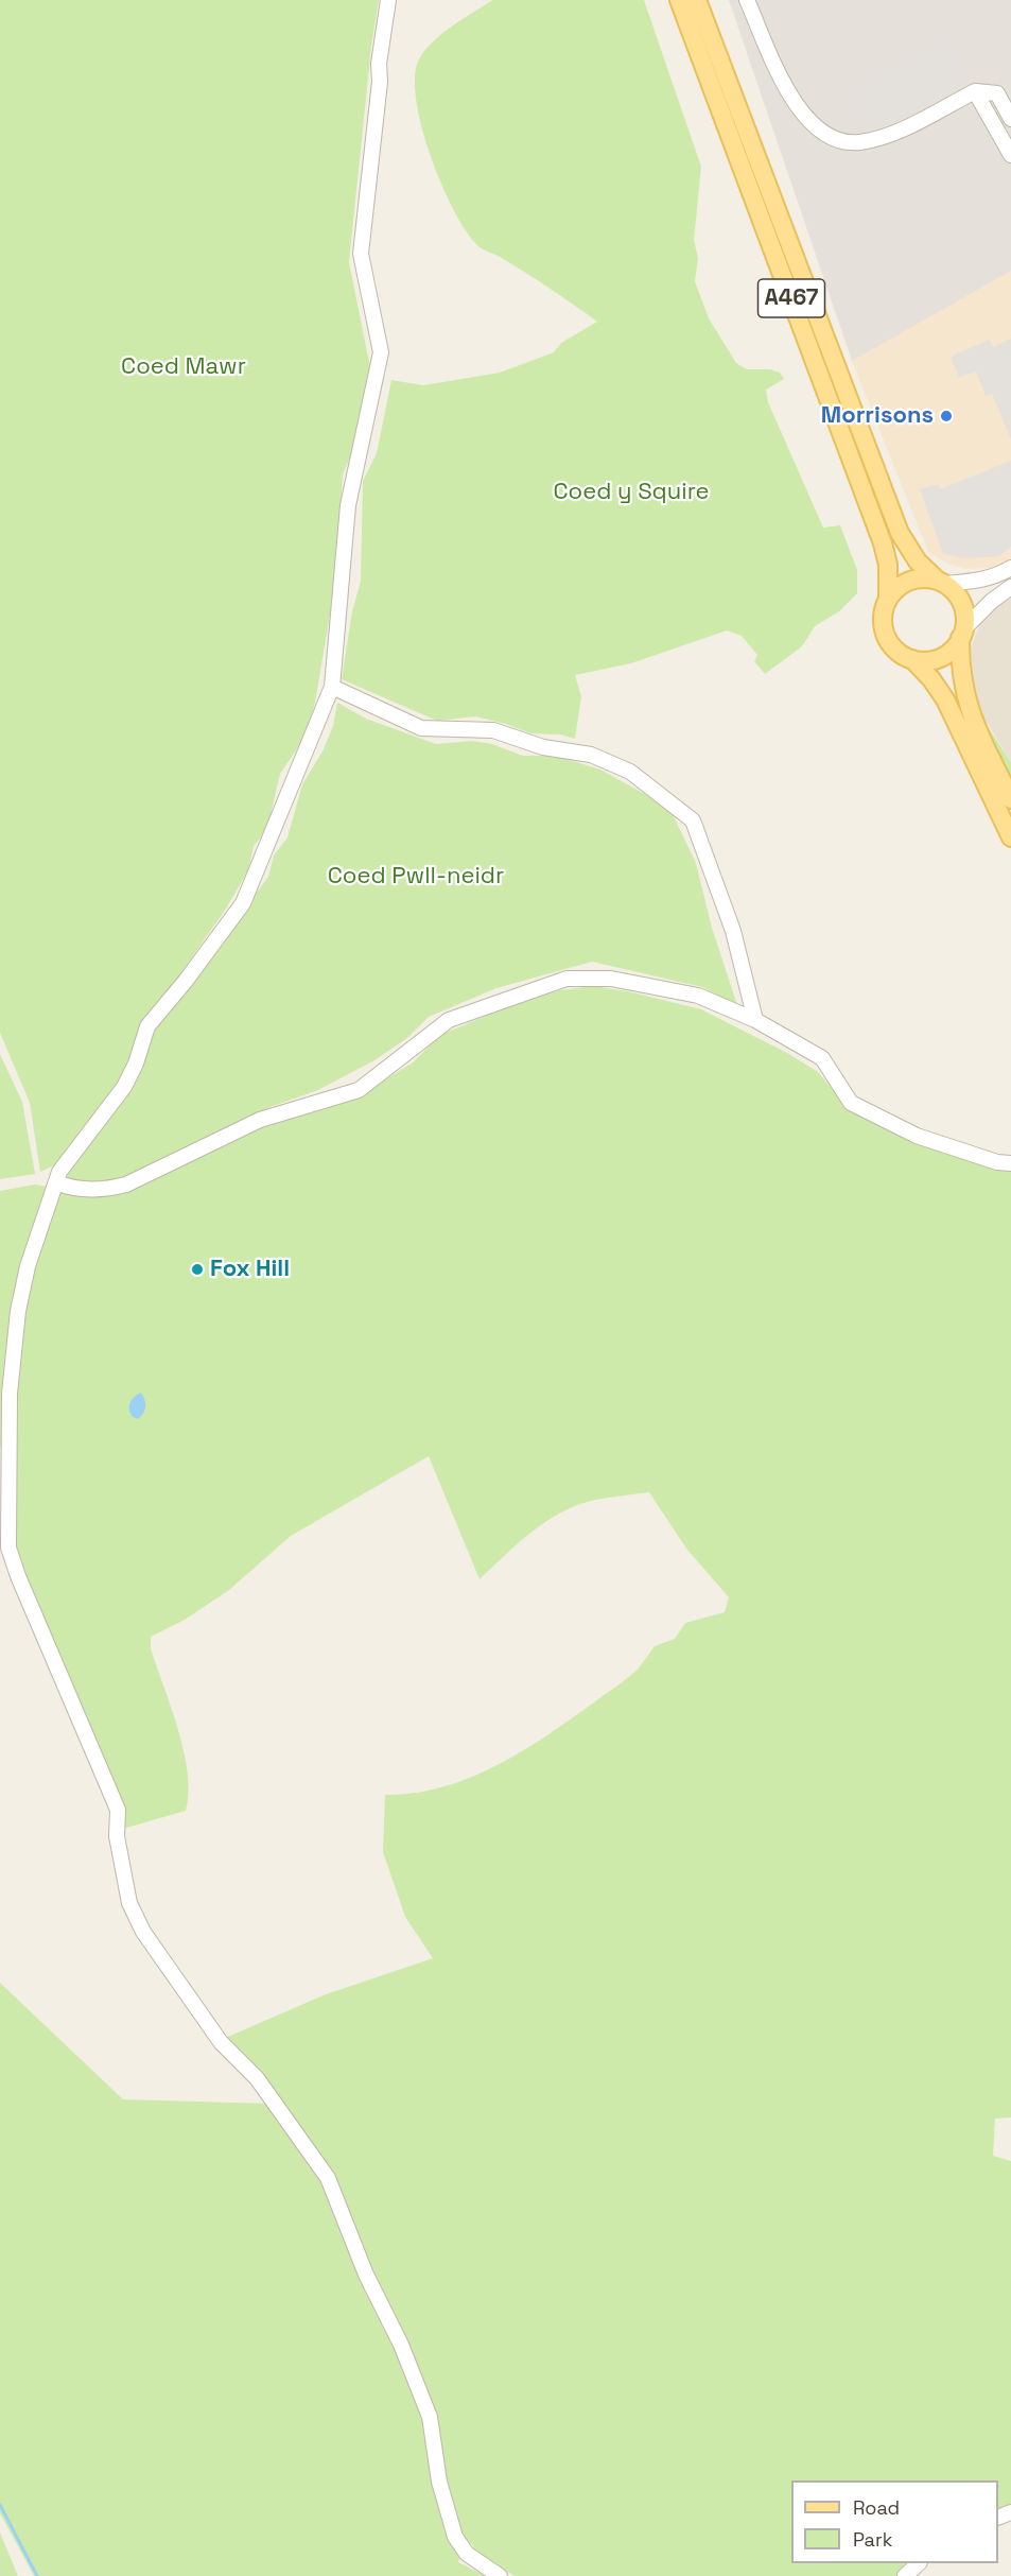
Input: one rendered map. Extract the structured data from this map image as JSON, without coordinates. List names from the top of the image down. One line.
{"streets":{"main road":["A467"]},"parks":["Coed Mawr","Coed y Squire","Coed Pwll-neidr"],"places":["Morrisons","Fox Hill"],"legend":["Road","Park"]}
